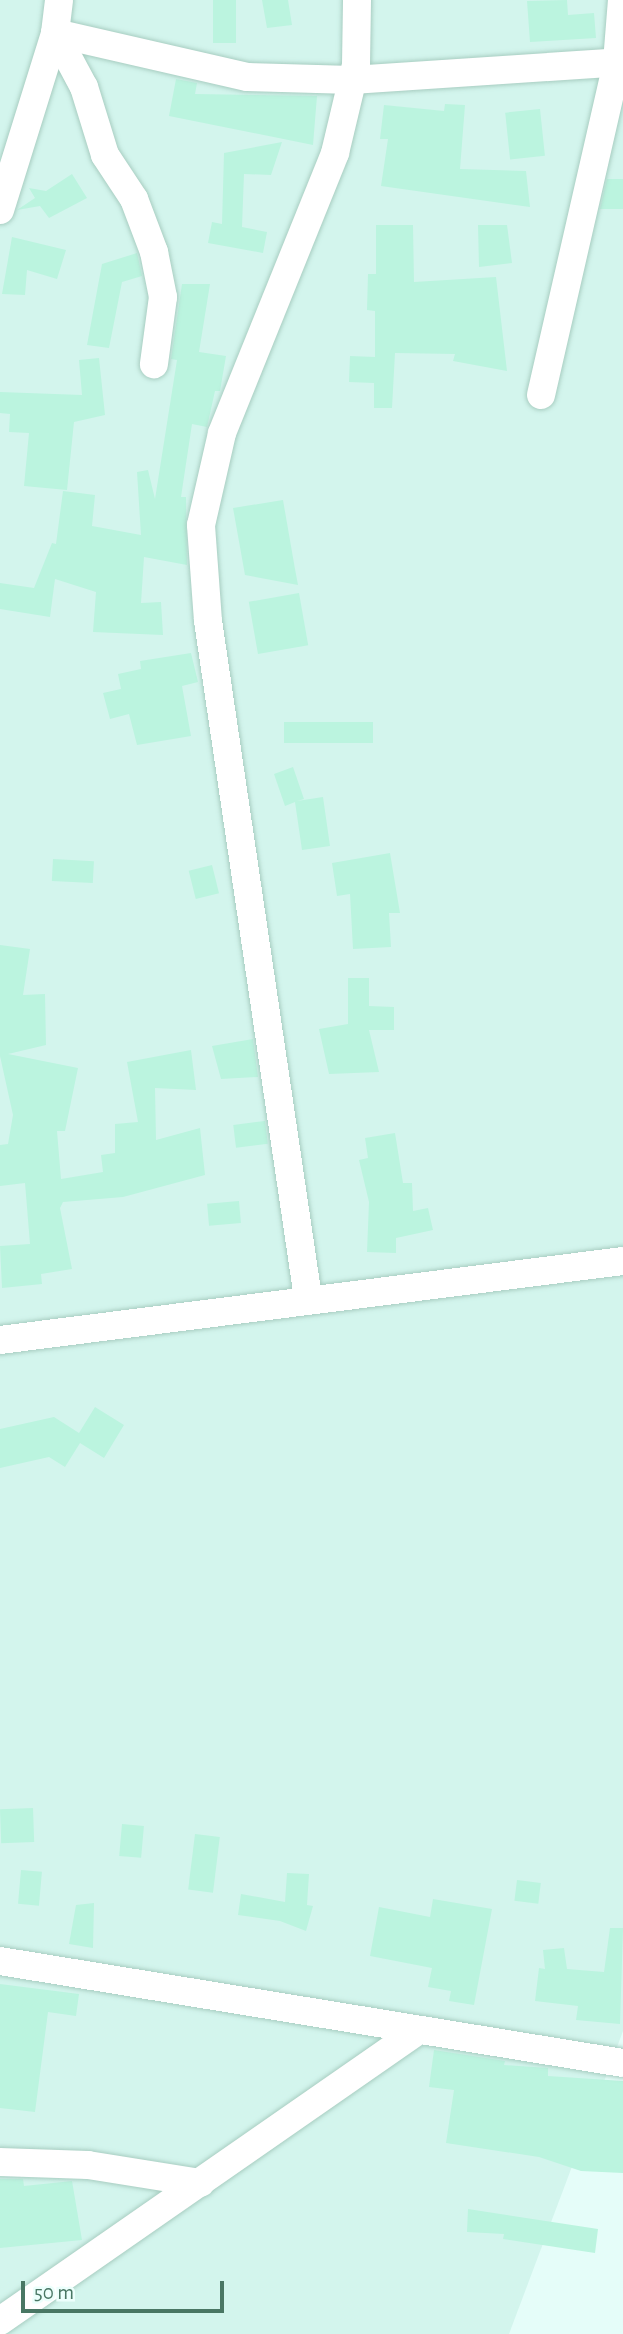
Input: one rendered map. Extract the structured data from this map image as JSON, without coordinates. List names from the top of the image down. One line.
{"scale_bar":"50 m"}
